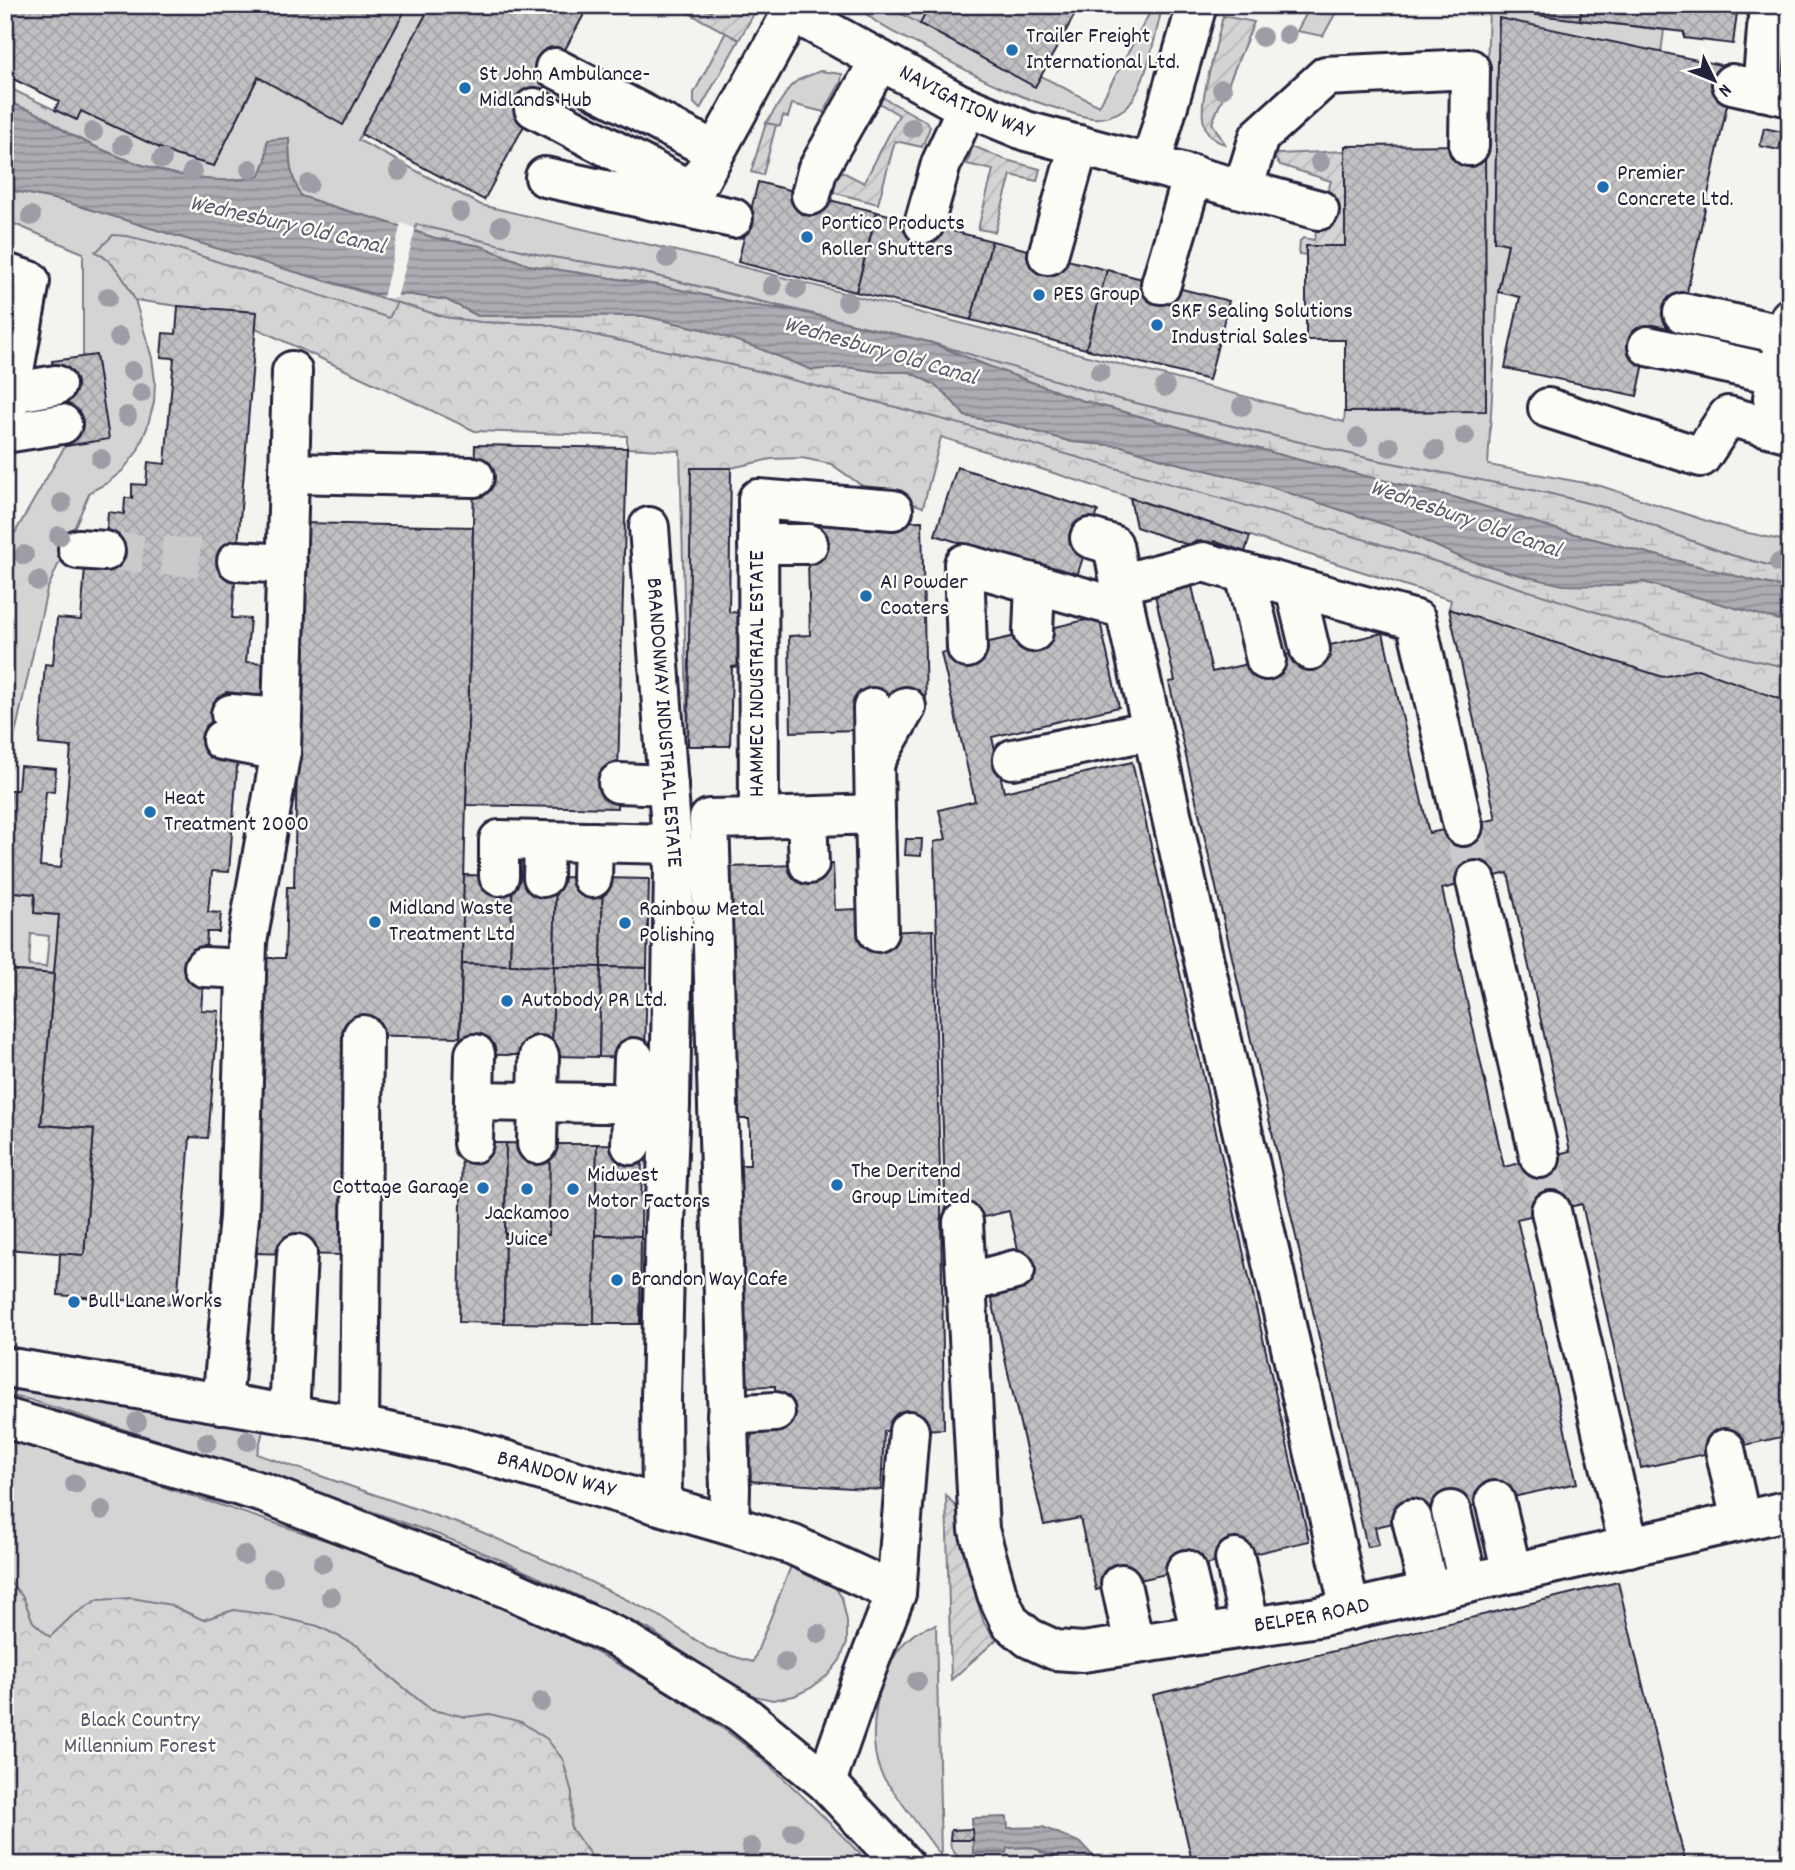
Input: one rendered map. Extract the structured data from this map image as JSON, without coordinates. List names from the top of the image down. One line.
{"streets":{"street":["NAVIGATION WAY","HAMMEC INDUSTRIAL ESTATE","BRANDONWAY INDUSTRIAL ESTATE","BRANDON WAY","BELPER ROAD"]},"crossings":[["HAMMEC INDUSTRIAL ESTATE","BRANDON WAY"],["BRANDONWAY INDUSTRIAL ESTATE","BRANDON WAY"]],"water":["Wednesbury Old Canal"],"parks":["Black Country Millennium Forest"],"places":["Trailer Freight International Ltd.","St John Ambulance- Midlands Hub","Premier Concrete Ltd.","Portico Products Roller Shutters","PES Group","SKF Sealing Solutions Industrial Sales","A1 Powder Coaters","Heat Treatment 2000","Midland Waste Treatment Ltd","Rainbow Metal Polishing","Autobody PR Ltd.","The Deritend Group Limited","Cottage Garage","Jackamoo Juice","Midwest Motor Factors","Brandon Way Cafe","Bull Lane Works"],"north":"bottom right"}
